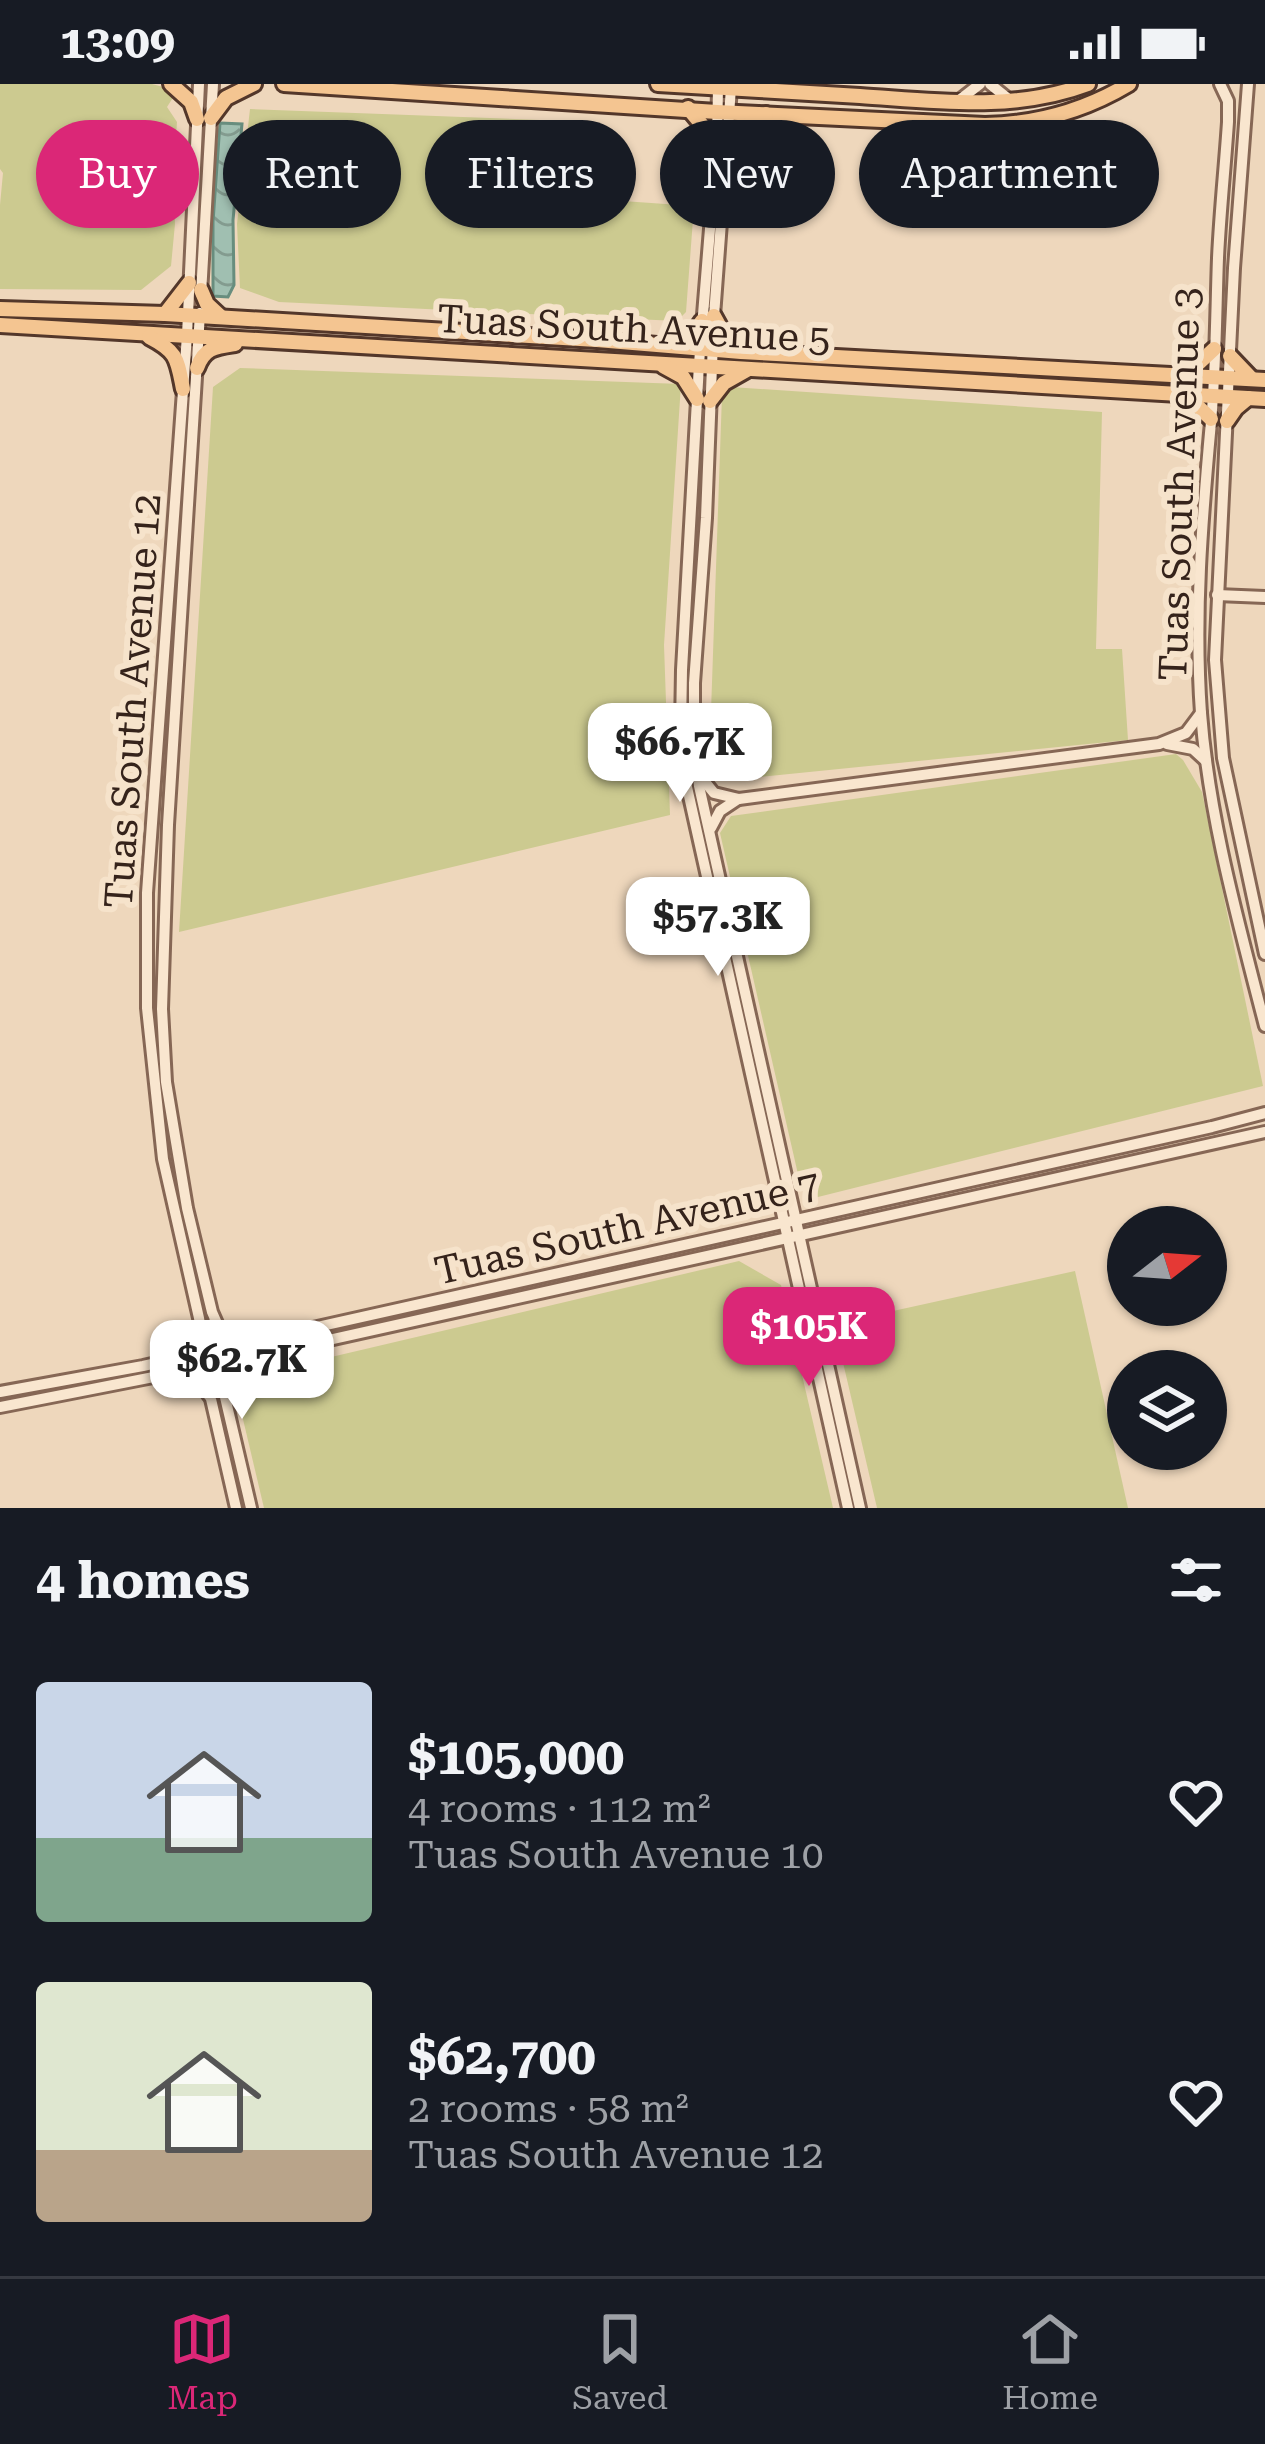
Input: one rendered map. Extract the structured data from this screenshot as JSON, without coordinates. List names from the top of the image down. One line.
{"streets":{"main road":["Tuas South Avenue 5"],"street":["Tuas South Avenue 3","Tuas South Avenue 12","Tuas South Avenue 7"]},"crossings":[["Tuas South Avenue 5","Tuas South Avenue 3"],["Tuas South Avenue 5","Tuas South Avenue 12"],["Tuas South Avenue 12","Tuas South Avenue 7"]],"north":"right","page":{"status":"13:09","chip":["Buy","Rent","Filters","New","Apartment"],"price":["$66.7K","$57.3K","$105K","$62.7K"],"heading":"4 homes","list":[{"name":"$105,000","note":"4 rooms · 112 m² · Tuas South Avenue 10"},{"name":"$62,700","note":"2 rooms · 58 m² · Tuas South Avenue 12"}],"tabs":["Map","Saved","Home"]}}
